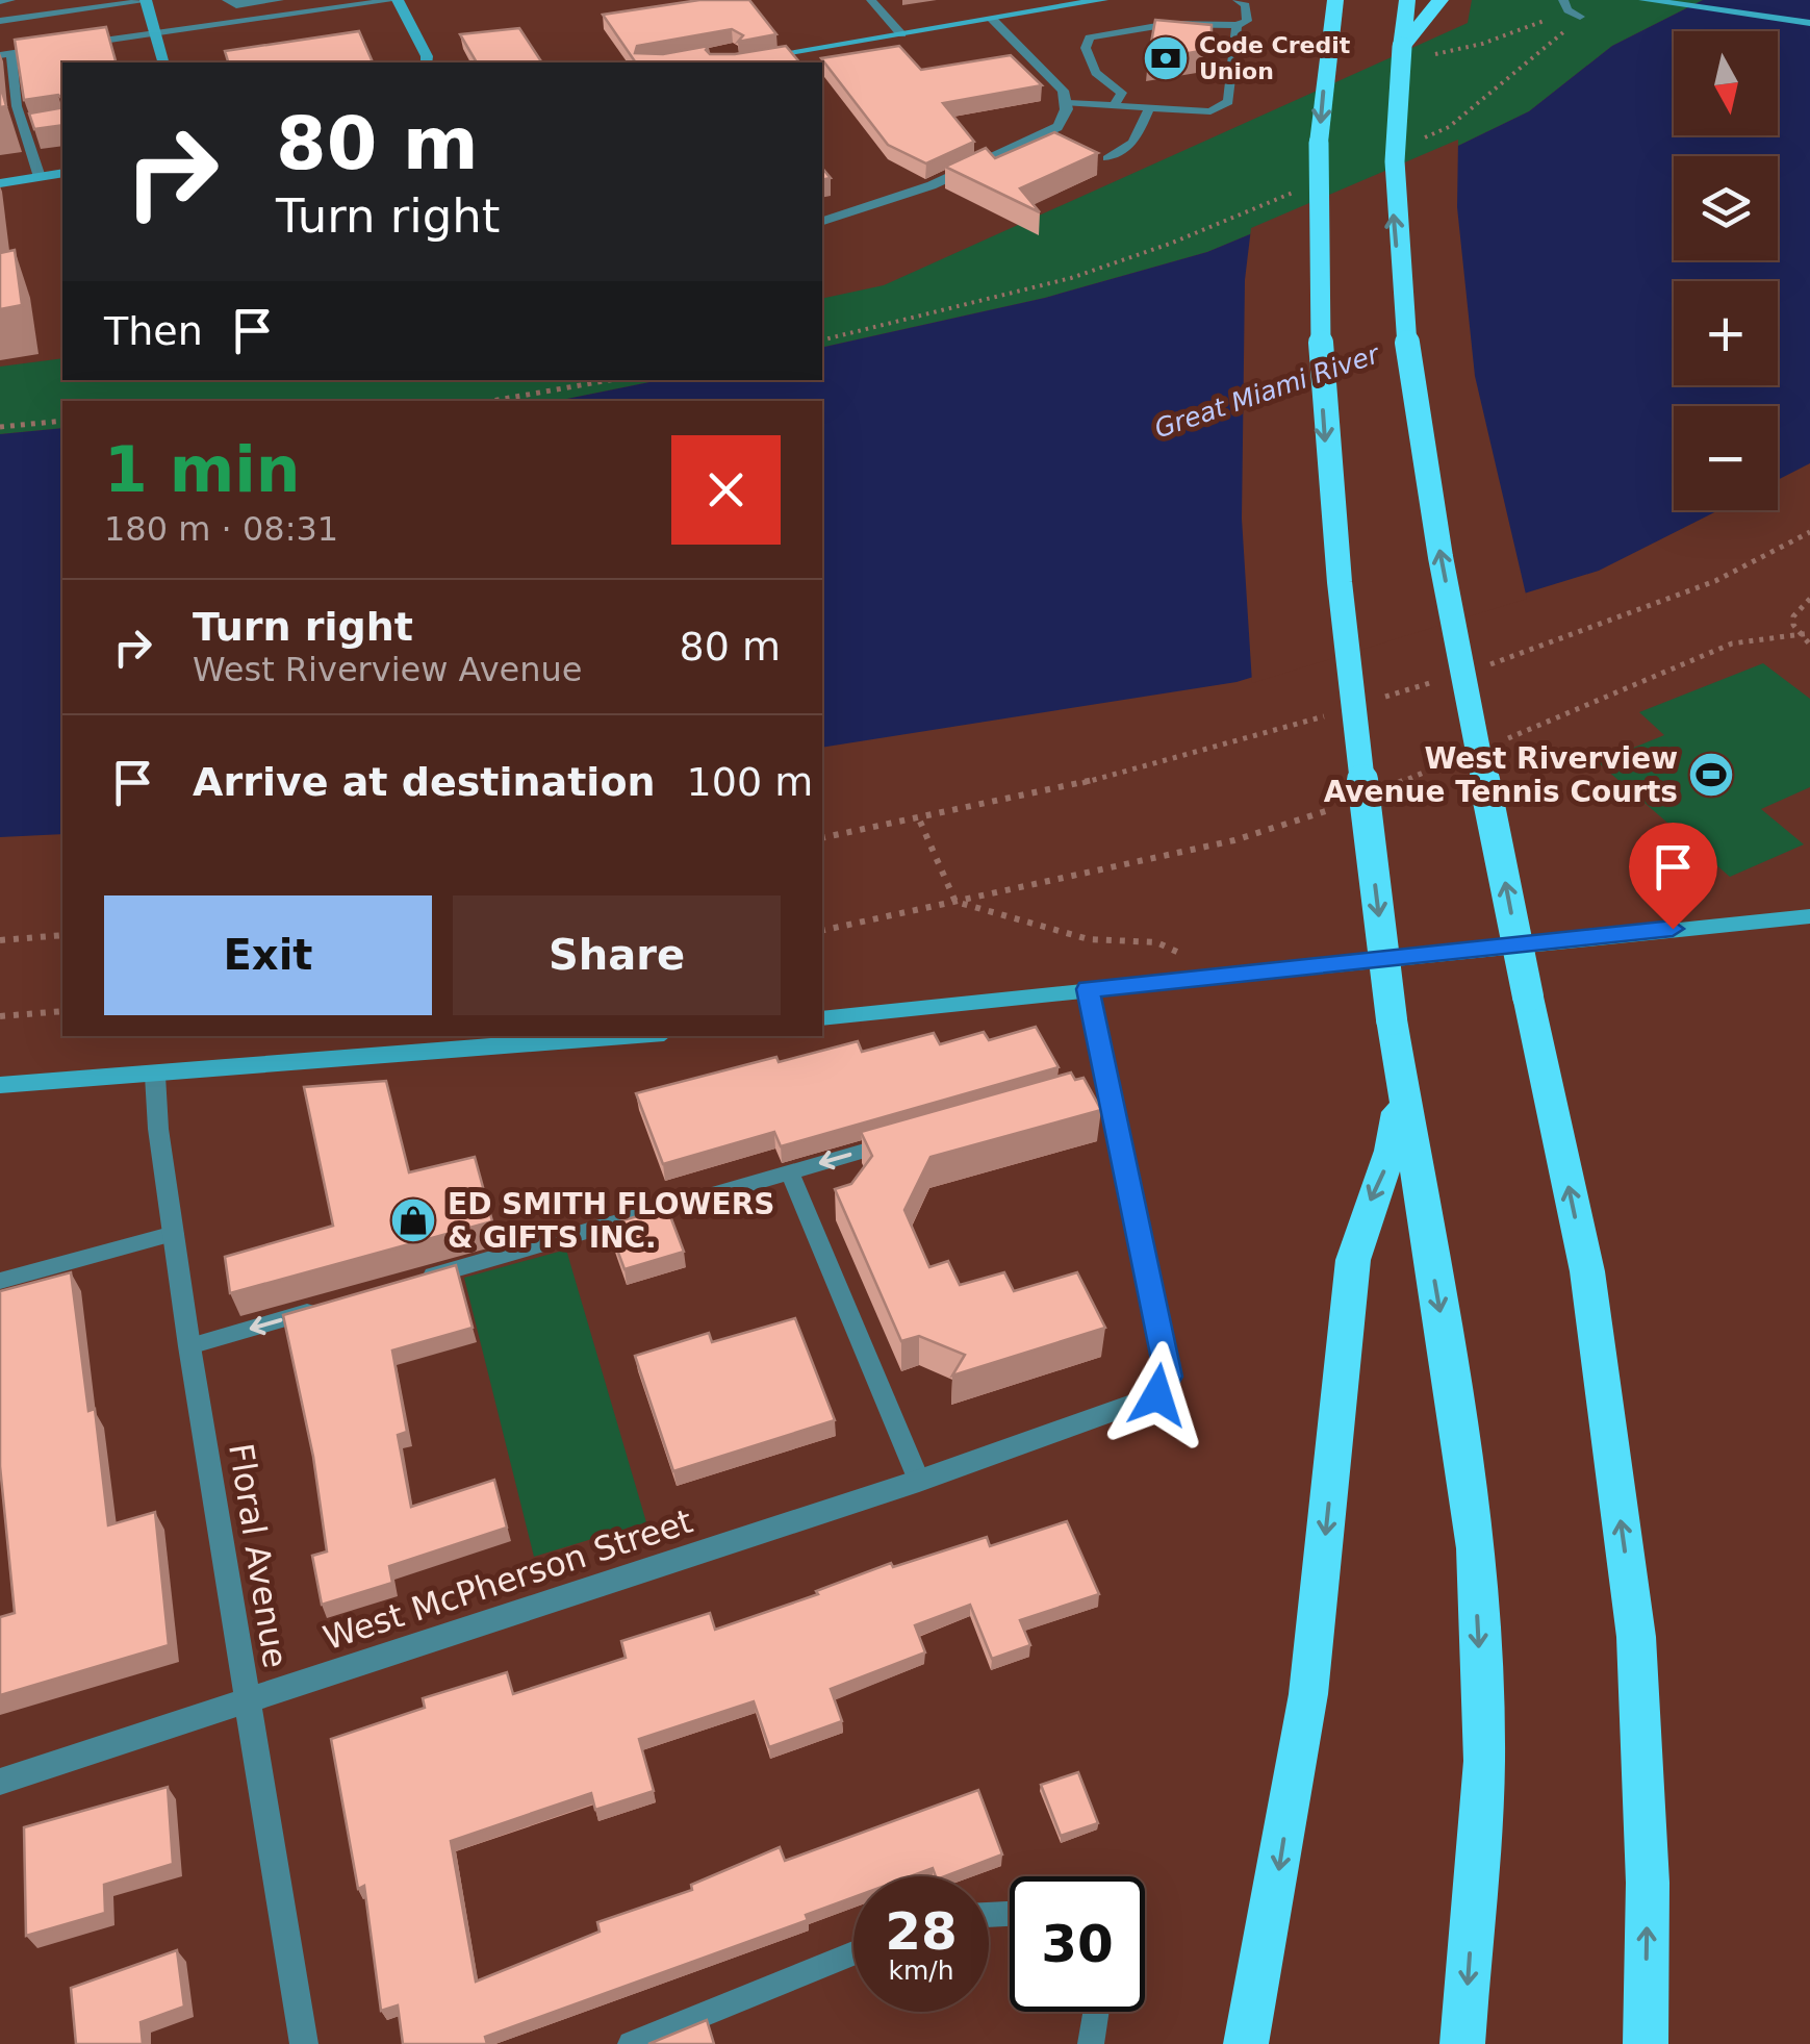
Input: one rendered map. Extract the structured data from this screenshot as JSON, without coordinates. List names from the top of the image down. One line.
{"streets":{"street":["Floral Avenue","West McPherson Street"]},"crossings":[["Floral Avenue","West McPherson Street"]],"water":["Great Miami River"],"places":{"bank":["Code Credit Union"],"sports":["West Riverview Avenue Tennis Courts"],"shop":["ED SMITH FLOWERS & GIFTS INC."]},"north":"bottom","page":{"map_buttons":["+","−"],"turn":["80 m","Turn right"],"then":"Then","heading":["1 min","180 m · 08:31"],"list":[{"name":"Turn right","note":"West Riverview Avenue","value":"80 m"},{"name":"Arrive at destination","value":"100 m"}],"buttons":["Exit","Share"],"speed":"28 km/h","limit":"30"}}
